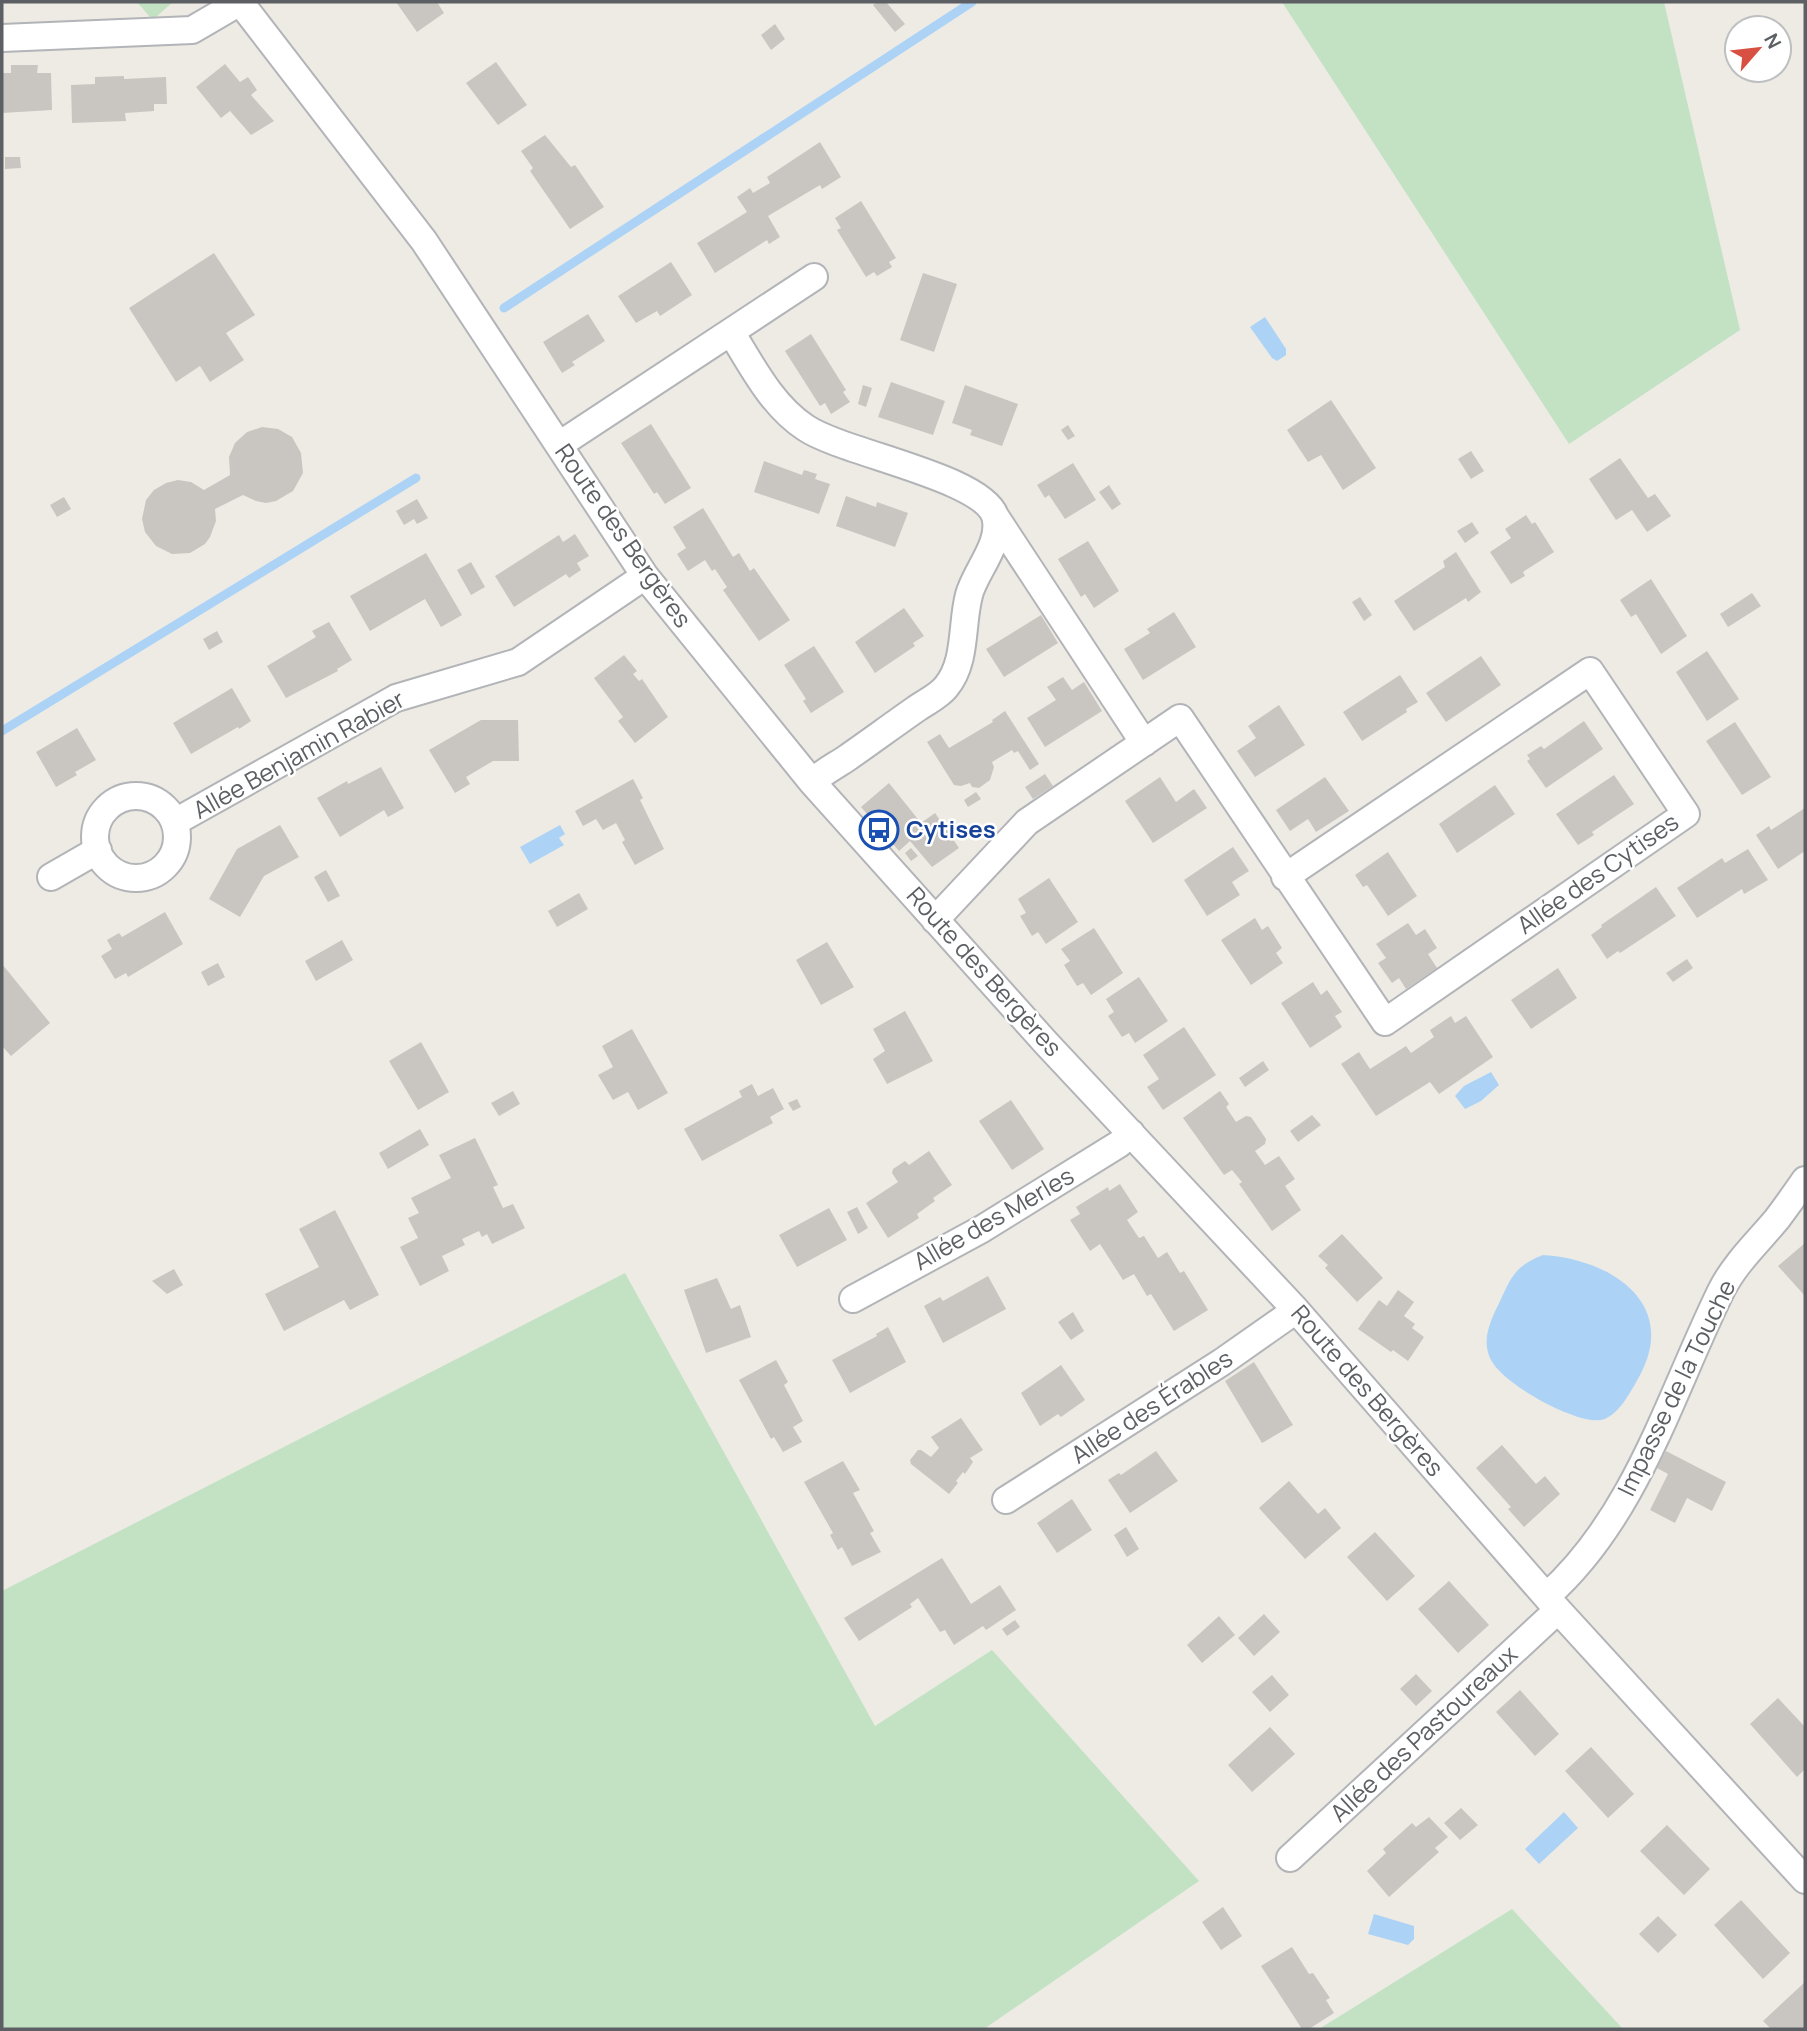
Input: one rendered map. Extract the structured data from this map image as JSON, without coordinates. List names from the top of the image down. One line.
{"streets":{"street":["Route des Bergères","Allée Benjamin Rabier","Allée des Cytises","Allée des Merles","Impasse de la Touche","Allée des Érables","Allée des Pastoureaux"]},"crossings":[["Route des Bergères","Allée Benjamin Rabier"],["Route des Bergères","Allée des Cytises"],["Route des Bergères","Allée des Merles"],["Route des Bergères","Impasse de la Touche"],["Route des Bergères","Allée des Érables"],["Route des Bergères","Allée des Pastoureaux"],["Impasse de la Touche","Allée des Pastoureaux"]],"places":{"bus stop":["Cytises"]},"north":"top right"}
